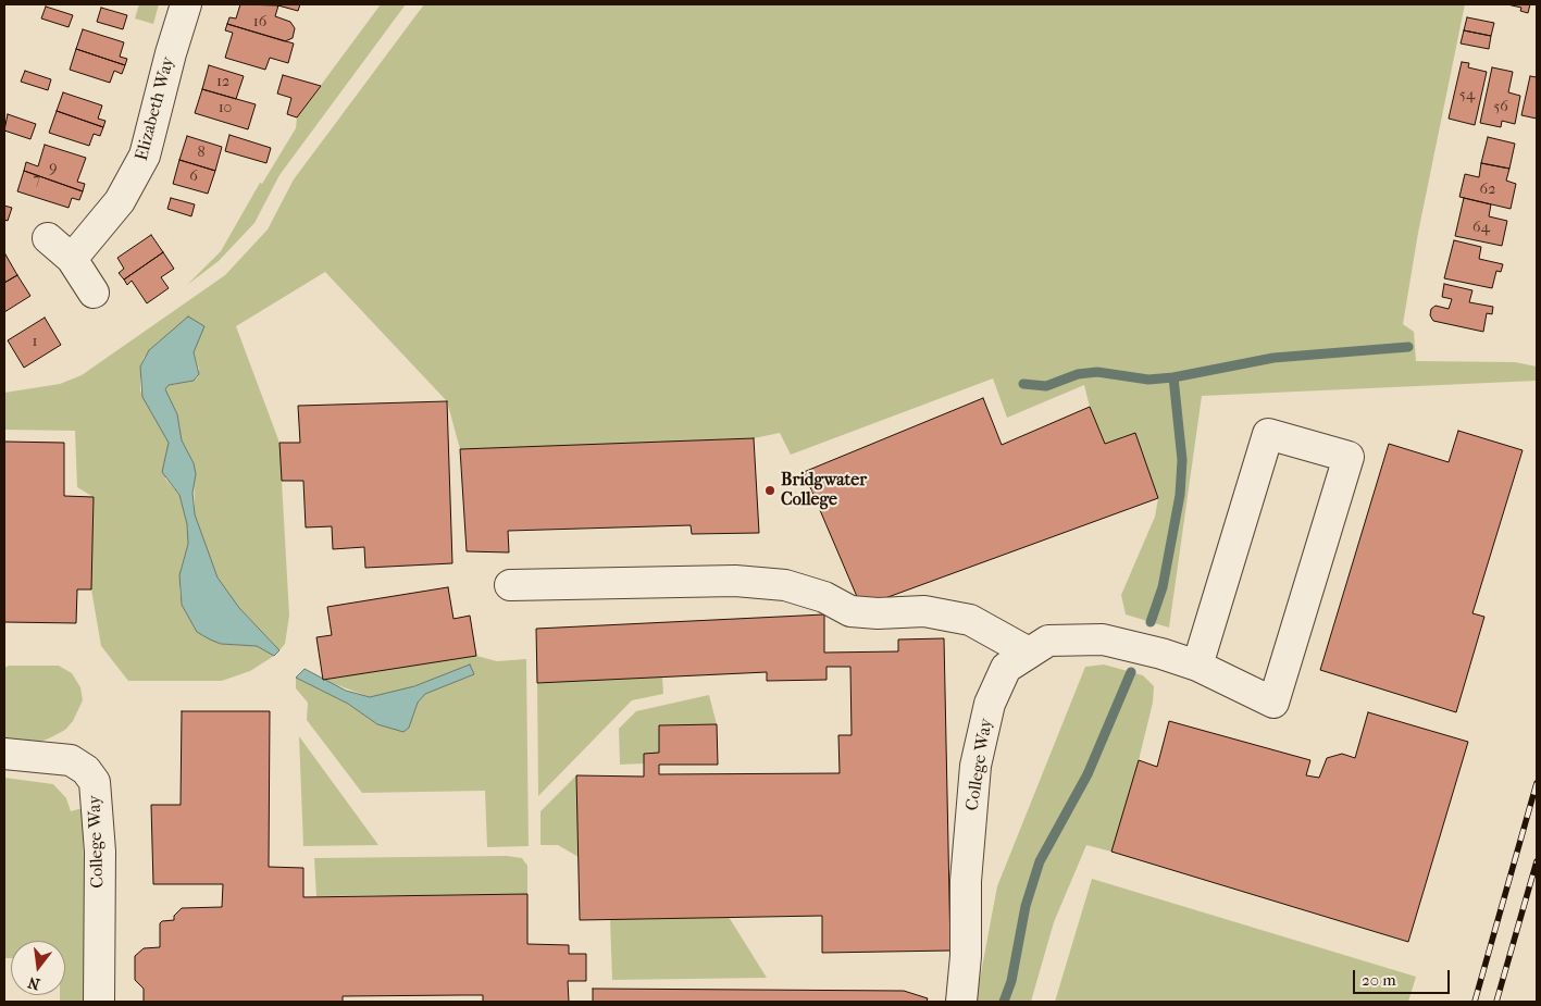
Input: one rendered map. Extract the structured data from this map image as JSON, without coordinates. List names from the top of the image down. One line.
{"streets":{"street":["Elizabeth Way","College Way"]},"places":["Bridgwater College"],"house_numbers":["16","12","54","56","10","8","9","6","7","62","64","1"],"scale_bar":"20 m","north":"bottom"}
